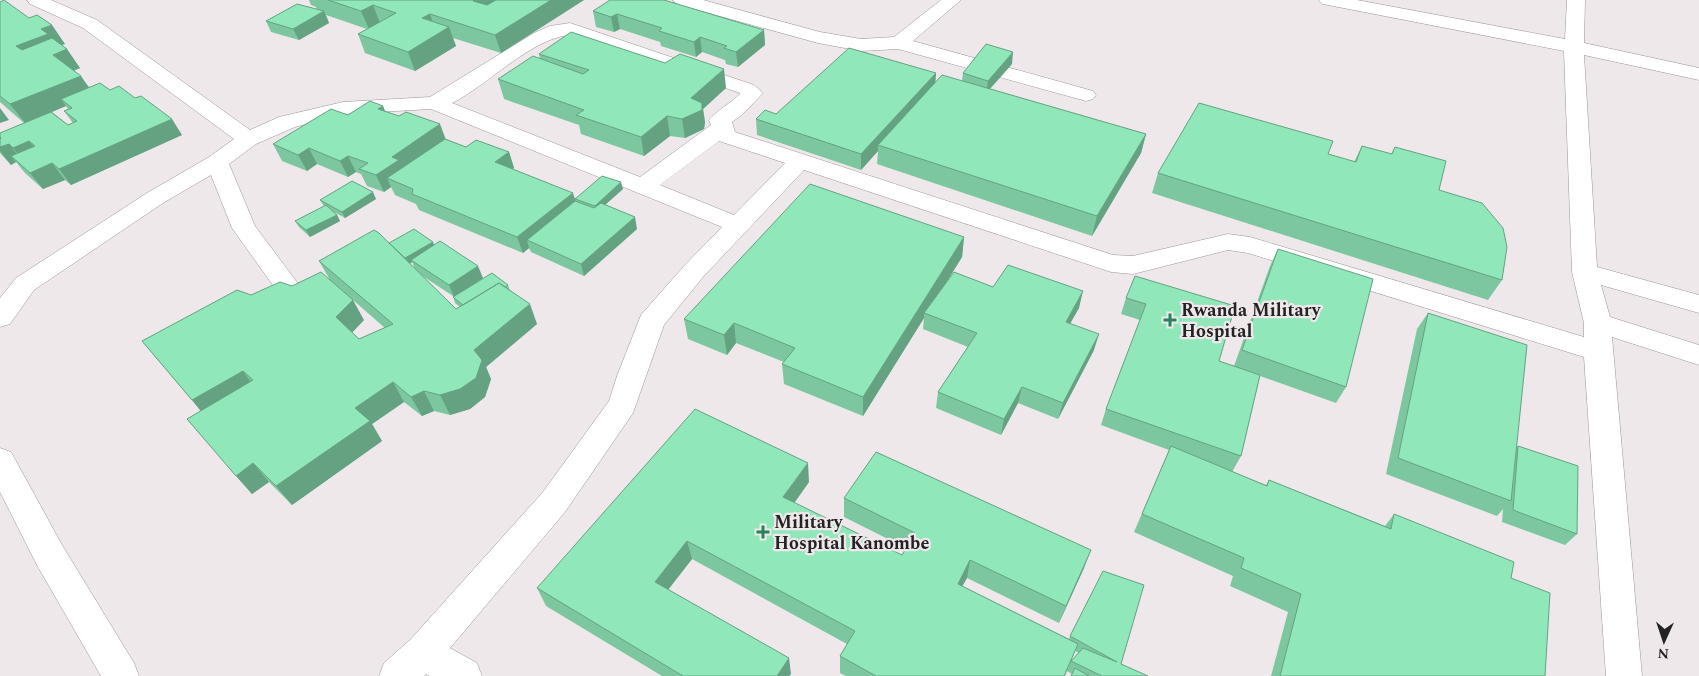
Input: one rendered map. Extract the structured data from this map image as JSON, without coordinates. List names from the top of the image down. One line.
{"places":{"health":["Rwanda Military Hospital","Military Hospital Kanombe"]},"north":"bottom"}
